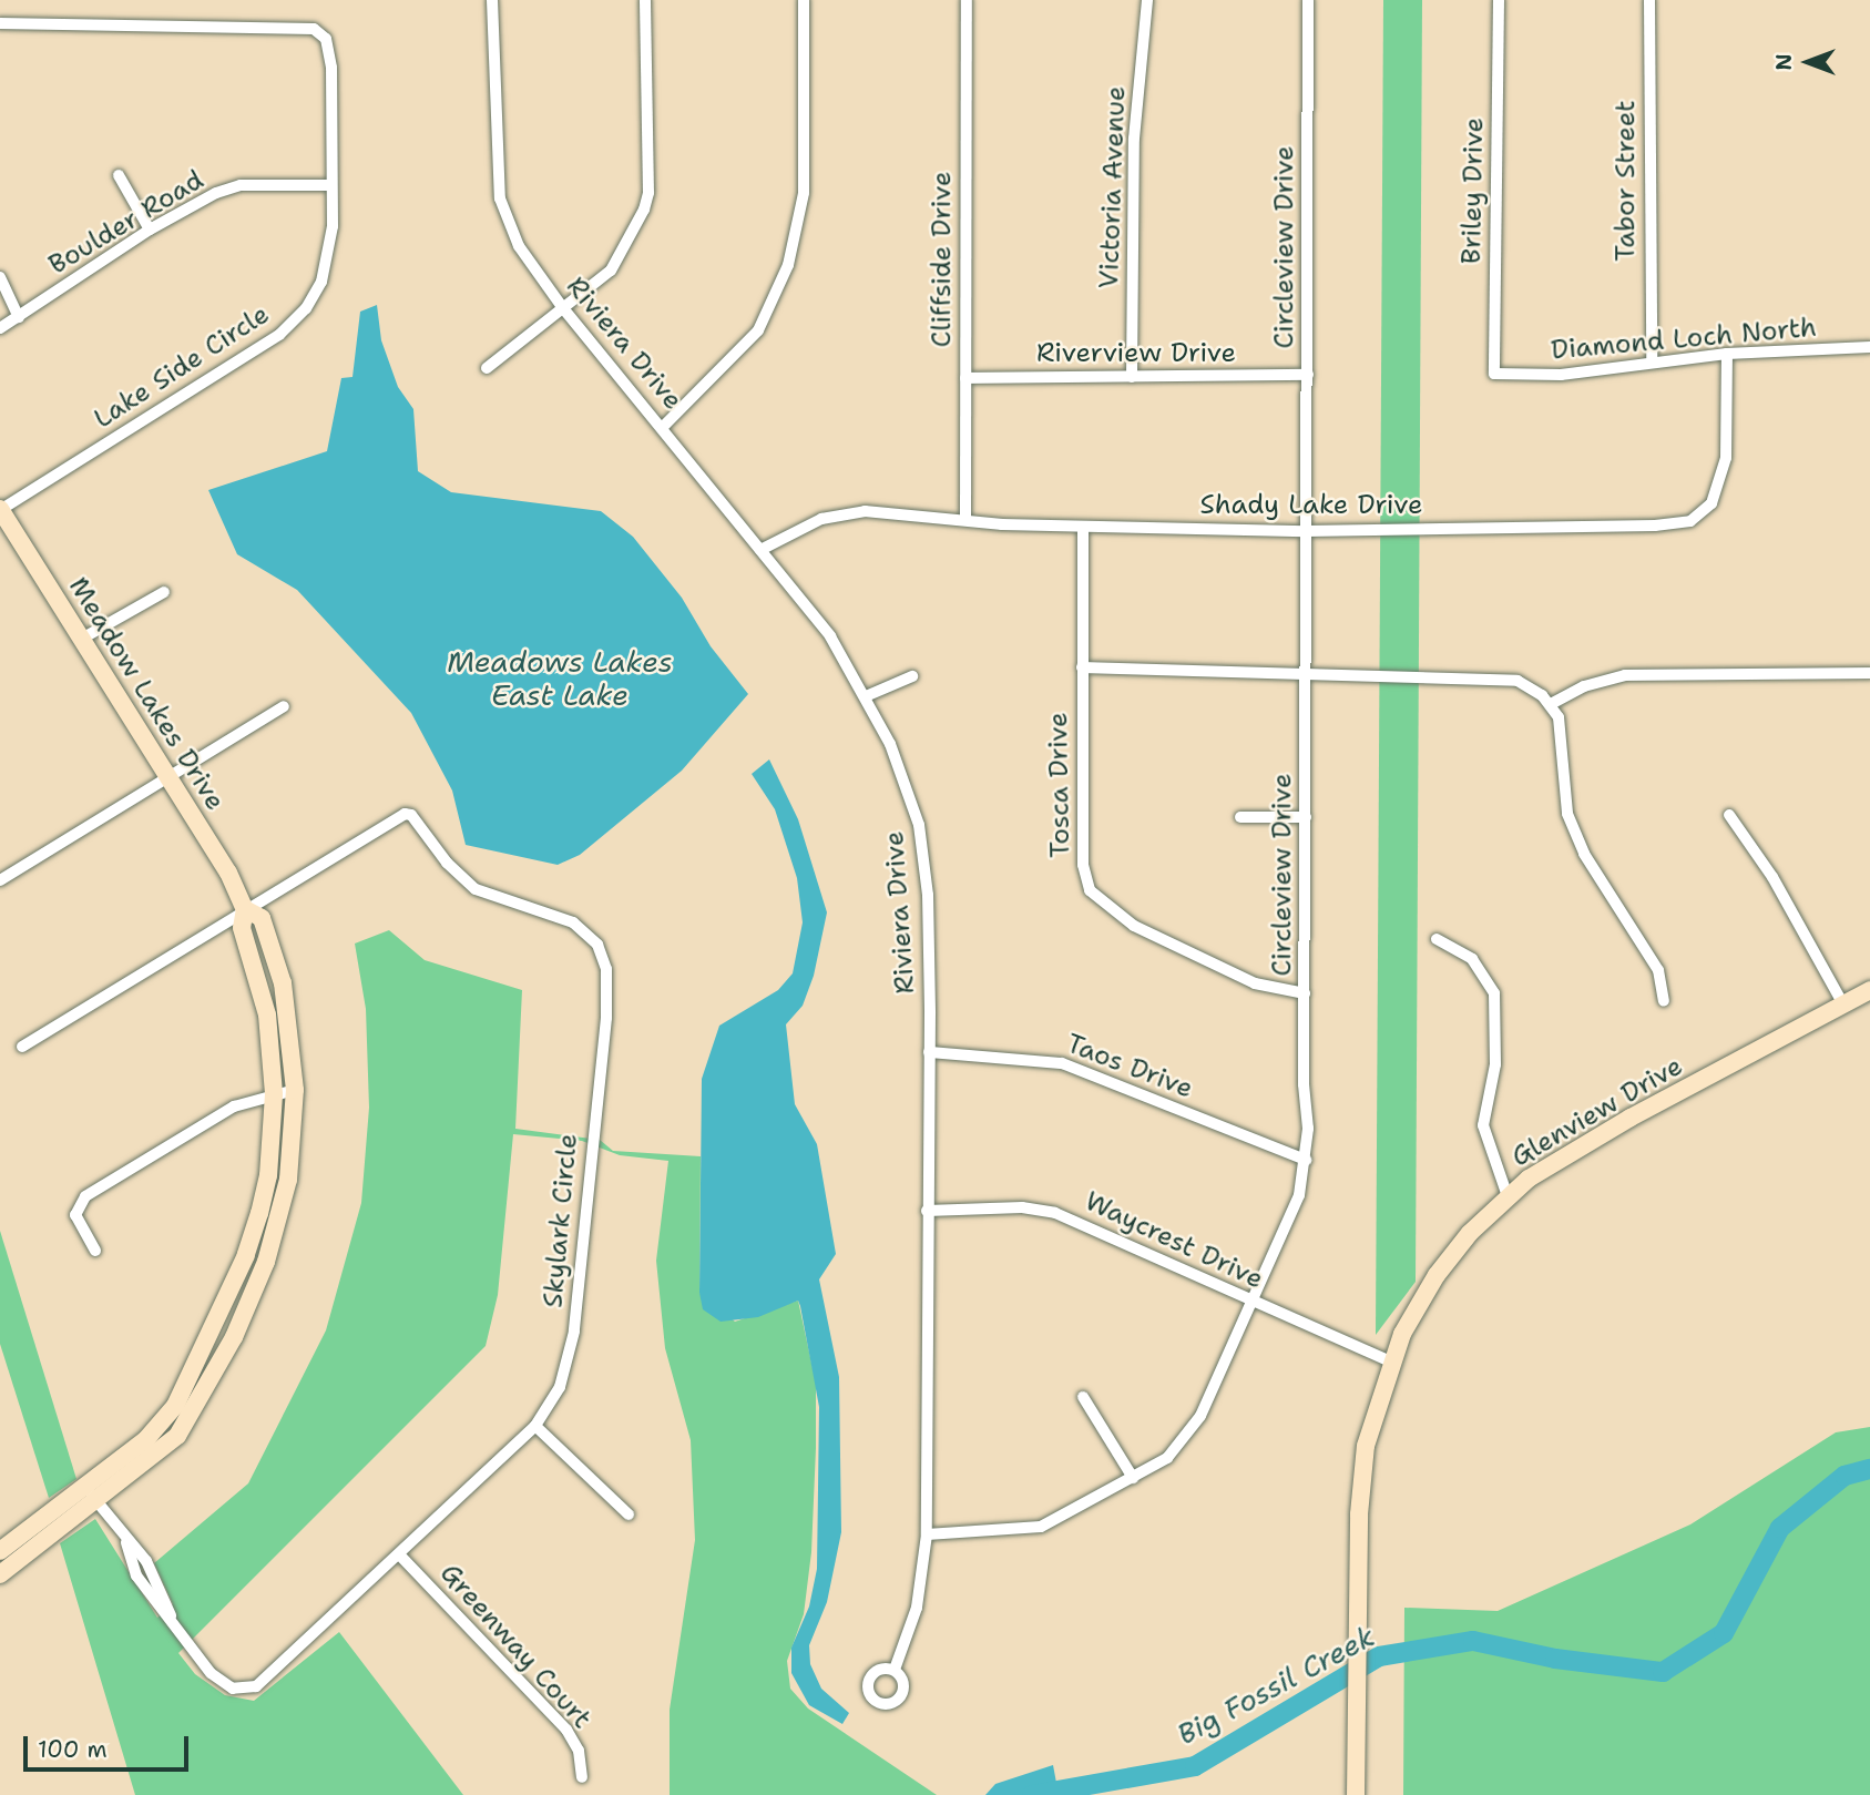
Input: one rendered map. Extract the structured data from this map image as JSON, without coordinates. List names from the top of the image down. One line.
{"streets":{"street":["Tabor Street","Victoria Avenue","Briley Drive","Boulder Road","Circleview Drive","Cliffside Drive","Diamond Loch North","Riviera Drive","Riverview Drive","Lake Side Circle","Shady Lake Drive","Meadow Lakes Drive","Tosca Drive","Taos Drive","Glenview Drive","Skylark Circle","Waycrest Drive","Greenway Court"]},"crossings":[["Tabor Street","Diamond Loch North"],["Victoria Avenue","Riverview Drive"],["Briley Drive","Diamond Loch North"],["Boulder Road","Lake Side Circle"],["Circleview Drive","Riviera Drive"],["Circleview Drive","Riverview Drive"],["Circleview Drive","Shady Lake Drive"],["Circleview Drive","Tosca Drive"],["Circleview Drive","Taos Drive"],["Circleview Drive","Waycrest Drive"],["Cliffside Drive","Riverview Drive"],["Cliffside Drive","Shady Lake Drive"],["Diamond Loch North","Shady Lake Drive"],["Riviera Drive","Shady Lake Drive"],["Riviera Drive","Taos Drive"],["Riviera Drive","Waycrest Drive"],["Lake Side Circle","Meadow Lakes Drive"],["Shady Lake Drive","Tosca Drive"],["Meadow Lakes Drive","Skylark Circle"],["Glenview Drive","Waycrest Drive"],["Skylark Circle","Greenway Court"]],"water":["Meadows Lakes East Lake","Big Fossil Creek"],"scale_bar":"100 m","north":"left"}
